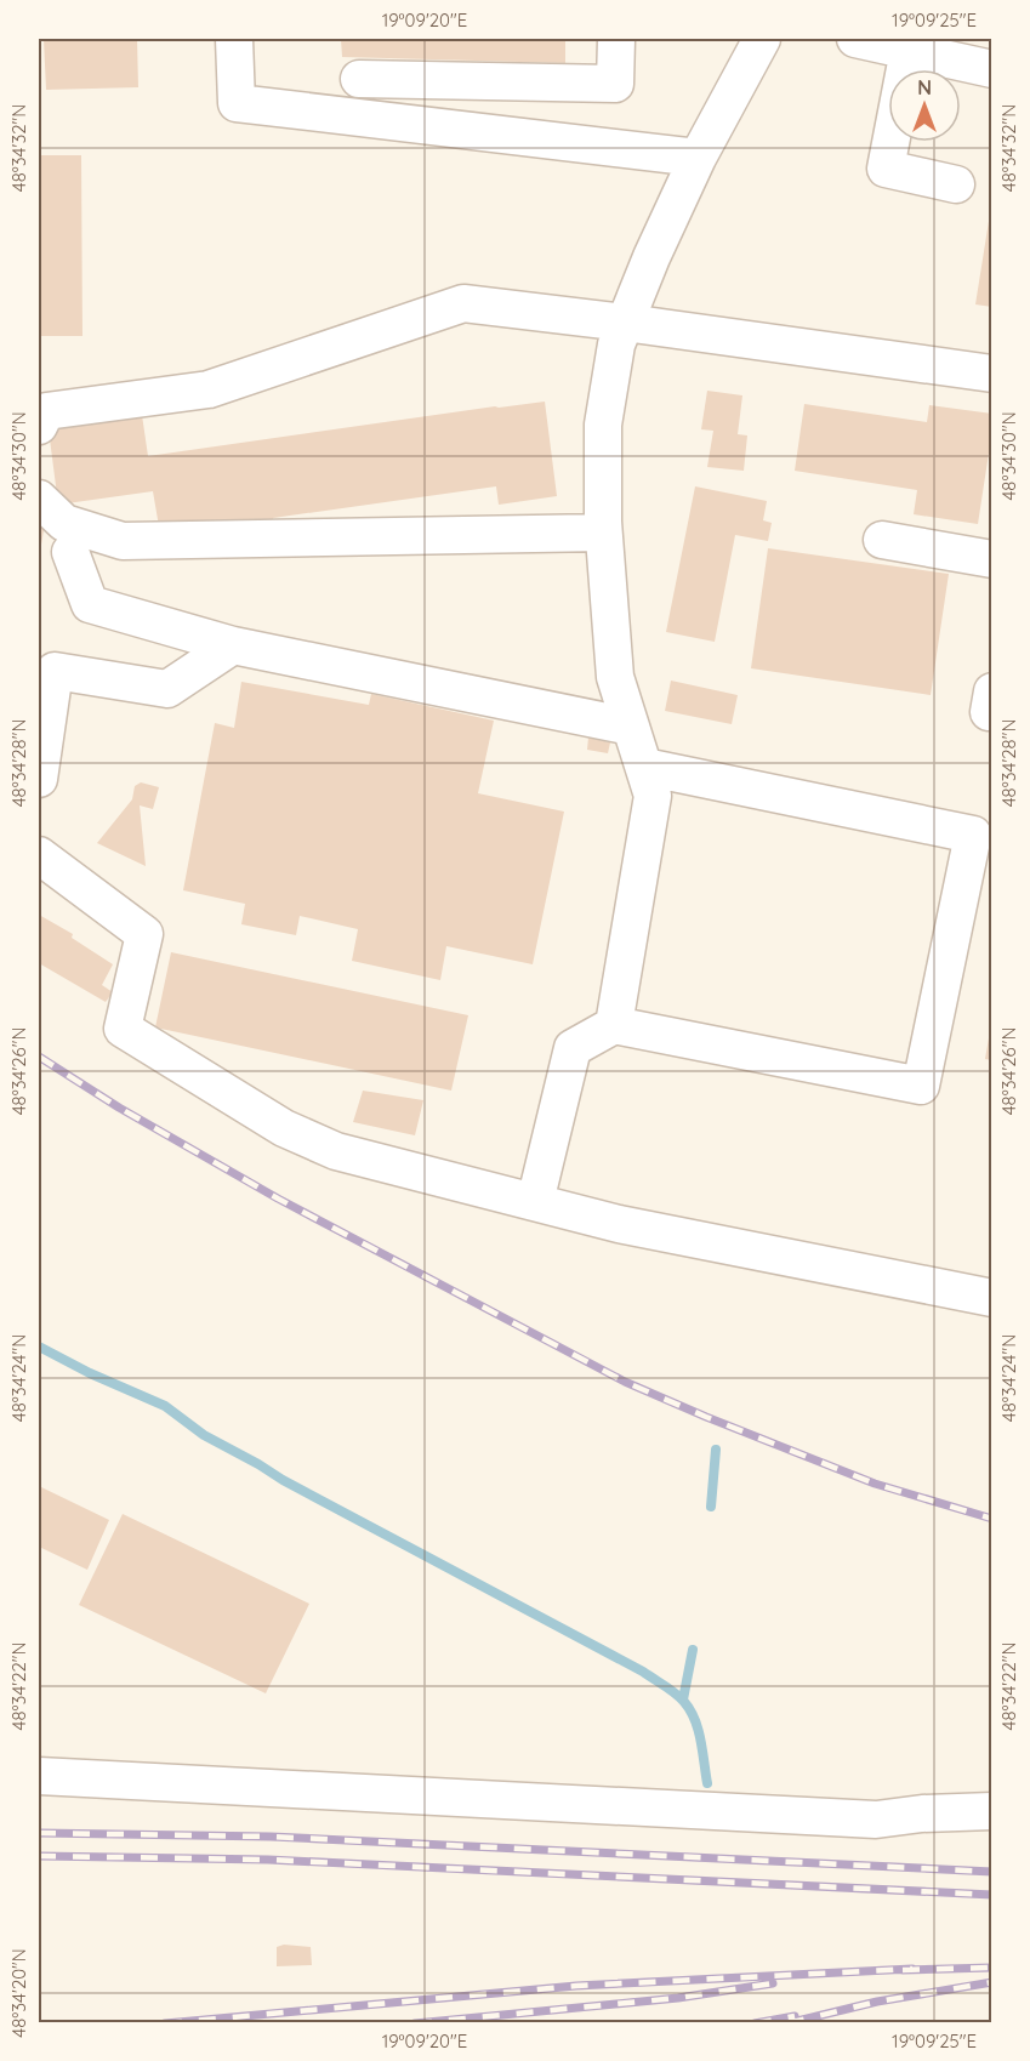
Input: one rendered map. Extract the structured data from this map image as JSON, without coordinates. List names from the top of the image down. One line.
{"north":"top","coordinates":["19°09'20\"E","19°09'25\"E","48°34'32\"N","48°34'30\"N","48°34'28\"N","48°34'26\"N","48°34'24\"N","48°34'22\"N","48°34'20\"N"]}
